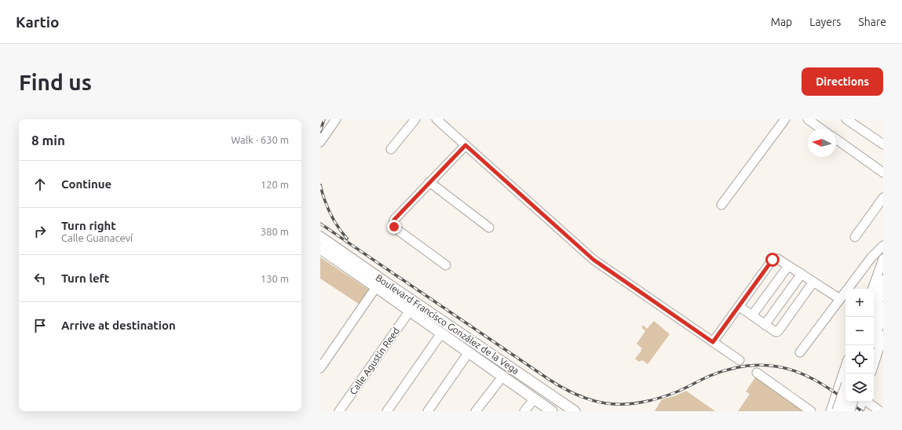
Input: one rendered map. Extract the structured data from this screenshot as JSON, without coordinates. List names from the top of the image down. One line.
{"streets":{"main road":["Boulevard Francisco González de la Vega"],"street":["Calle Agustín Reed"]},"crossings":[["Boulevard Francisco González de la Vega","Calle Agustín Reed"]],"north":"left","page":{"header":"Kartio","nav":["Map","Layers","Share"],"buttons":"Directions","title":"Find us","heading":["8 min","Walk · 630 m"],"list":[["Continue","120 m"],["Turn right","Calle Guanaceví","380 m"],["Turn left","130 m"],"Arrive at destination"],"map_buttons":["+","−"]}}
